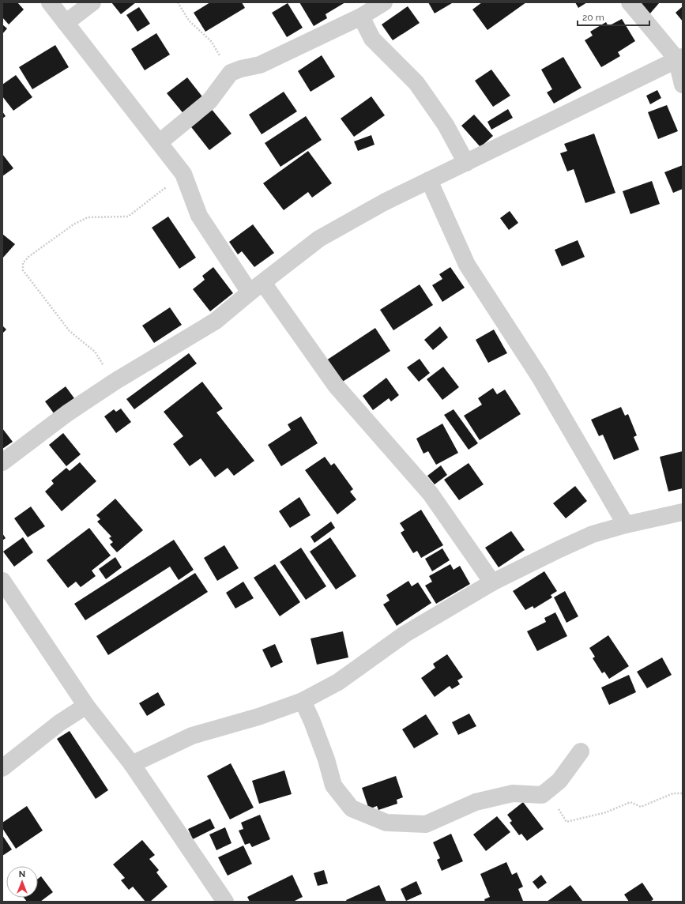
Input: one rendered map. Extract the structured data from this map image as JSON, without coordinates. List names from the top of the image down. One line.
{"scale_bar":"20 m","north":"top"}
